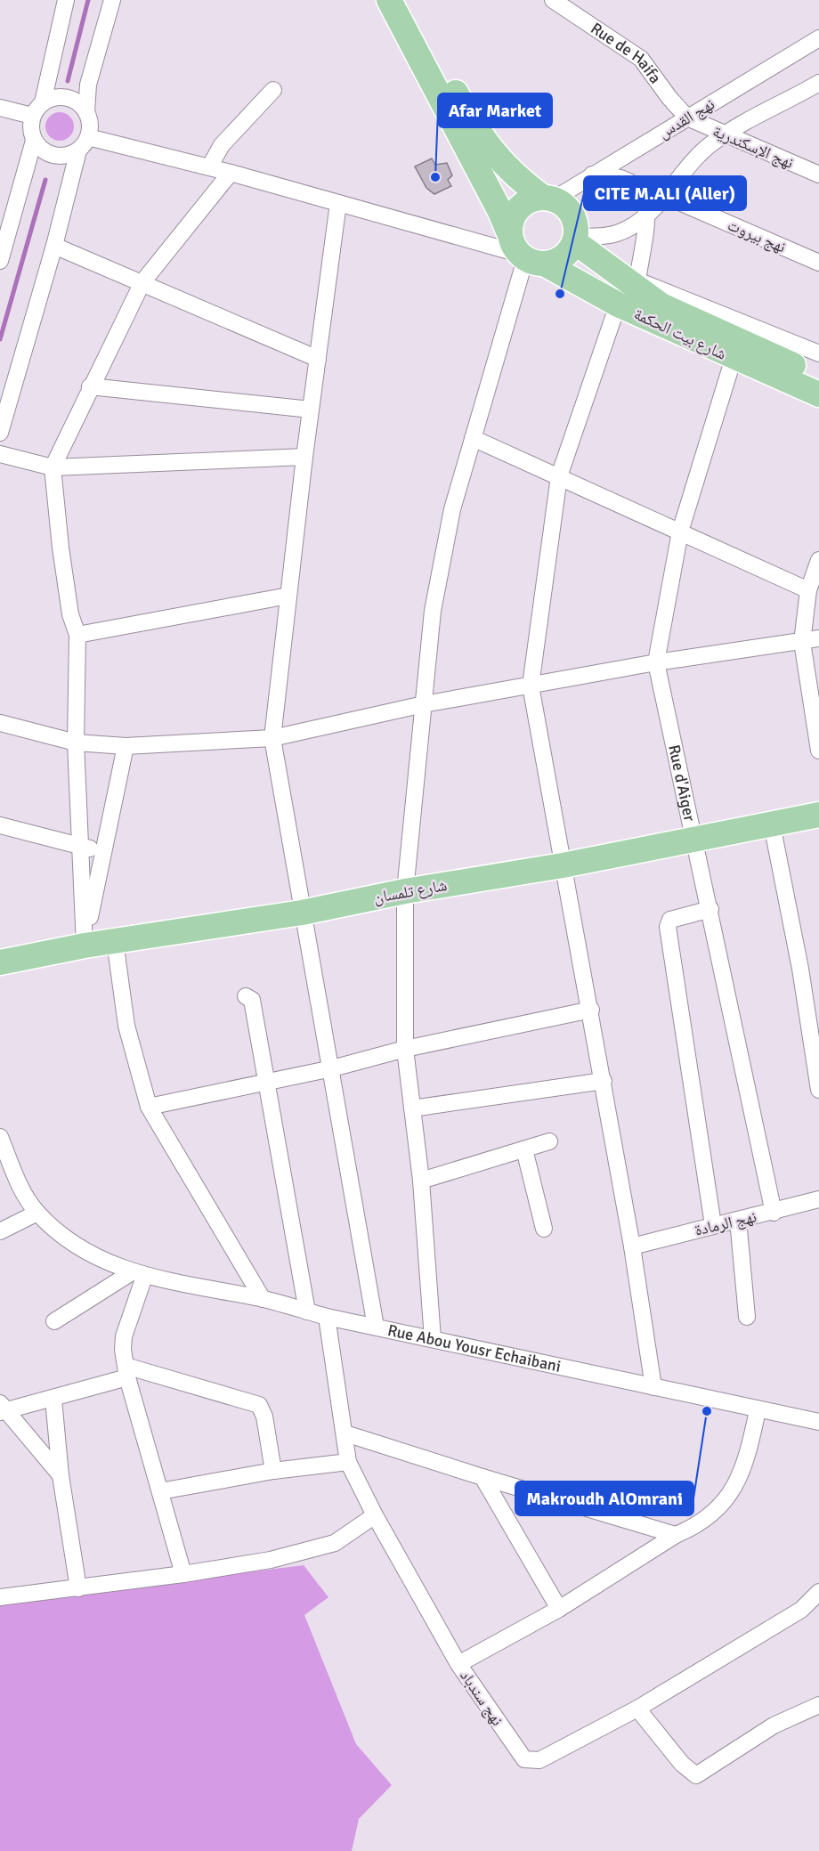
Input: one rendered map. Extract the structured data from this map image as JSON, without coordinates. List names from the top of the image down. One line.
{"streets":{"main road":["شارع بيت الحكمة","شارع تلمسان"],"street":["Rue de Haifa","نهج القدس","نهج الإسكندرية","نهج بيروت","Rue d'Aiger","نهج الرمادة","Rue Abou Yousr Echaibani","نهج سندباد"]},"crossings":[["Rue de Haifa","نهج القدس"],["Rue de Haifa","نهج الإسكندرية"],["نهج القدس","نهج الإسكندرية"],["نهج القدس","نهج بيروت"],["نهج القدس","شارع بيت الحكمة"],["شارع بيت الحكمة","Rue d'Aiger"],["Rue d'Aiger","شارع تلمسان"],["Rue d'Aiger","نهج الرمادة"],["Rue Abou Yousr Echaibani","نهج سندباد"]],"places":["Afar Market","CITE M.ALI (Aller)","Makroudh AlOmrani"]}
